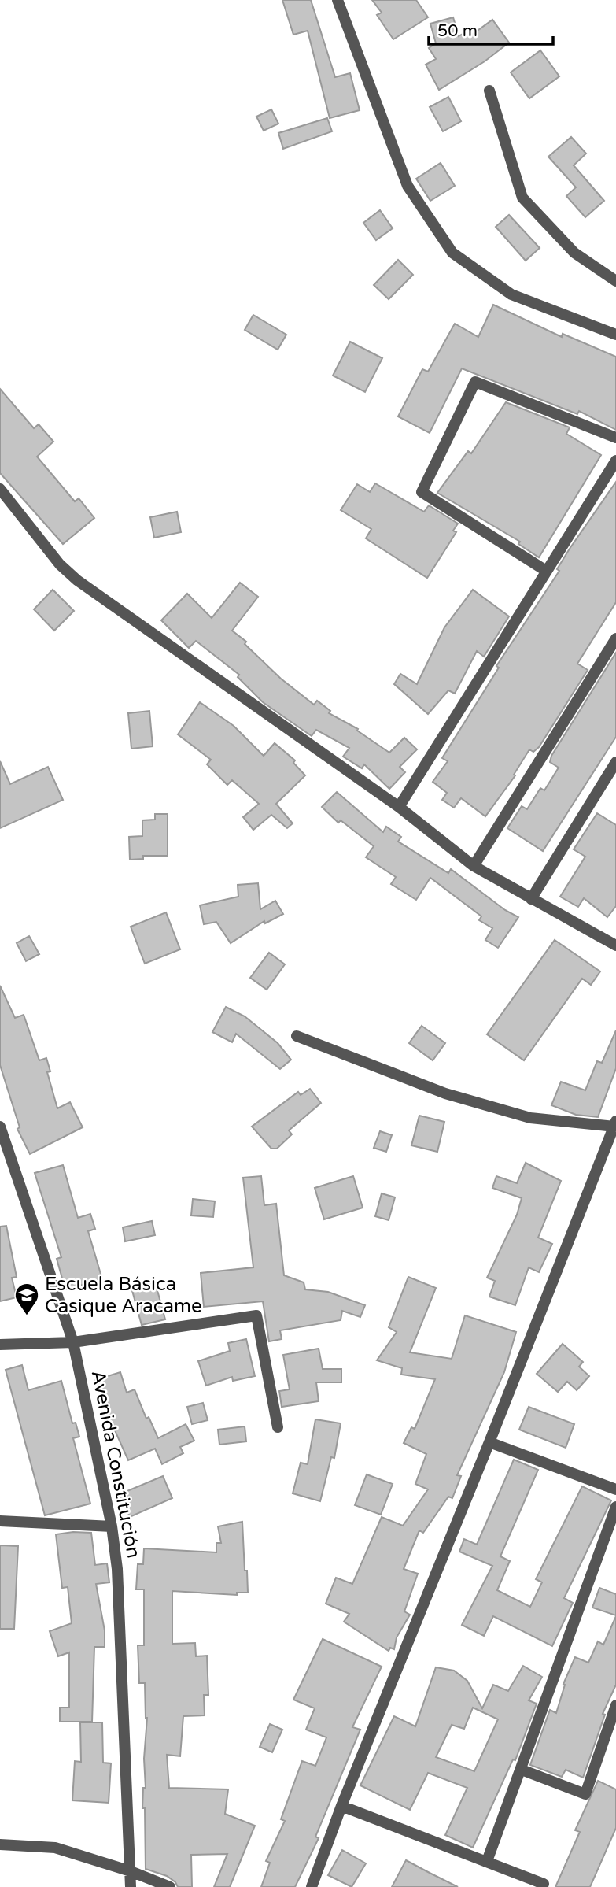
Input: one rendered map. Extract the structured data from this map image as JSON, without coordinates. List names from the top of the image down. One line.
{"streets":{"street":["Avenida Constitución"]},"places":{"school or university":["Escuela Básica Casique Aracame"]},"scale_bar":"50 m"}
